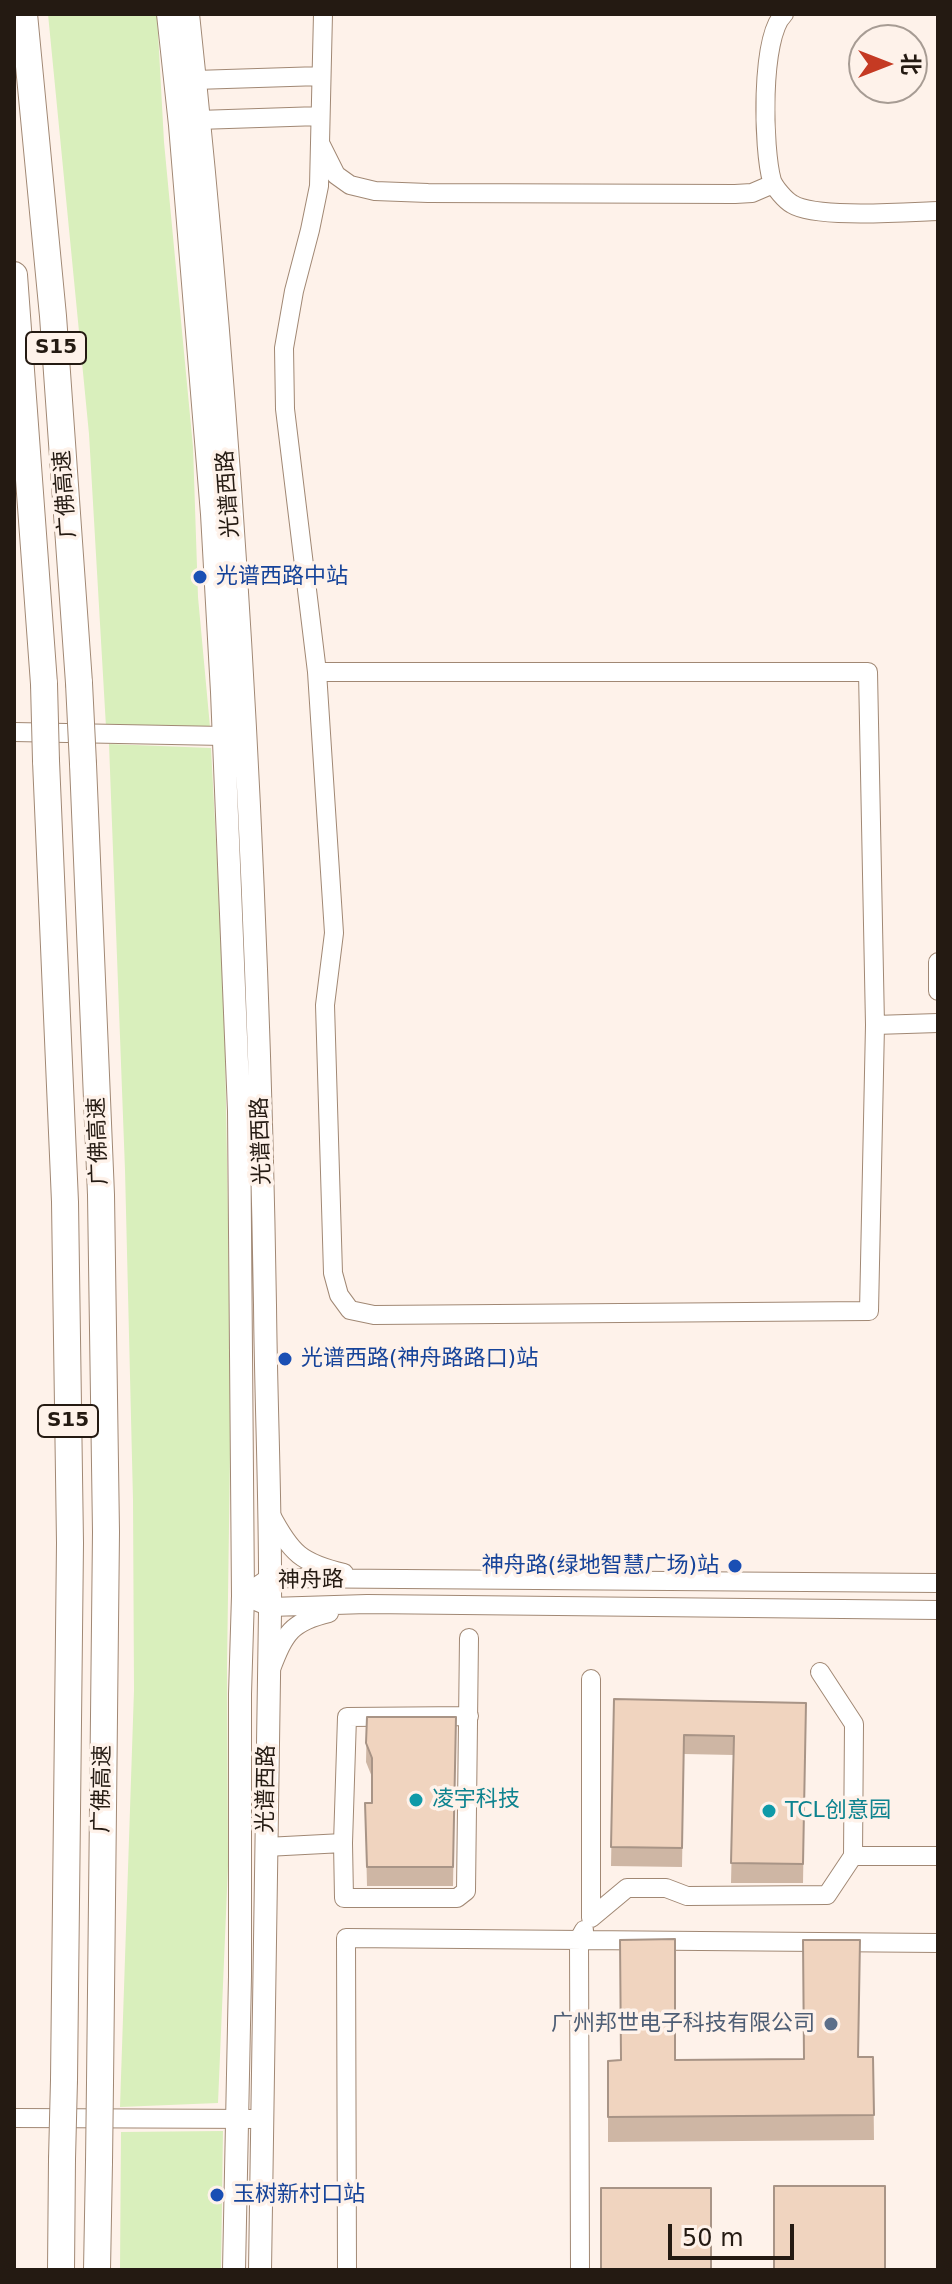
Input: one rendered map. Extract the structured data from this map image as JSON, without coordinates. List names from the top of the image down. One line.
{"streets":{"highway":["S15","广佛高速"],"main road":["光谱西路"],"street":["神舟路"]},"crossings":[["光谱西路","神舟路"]],"places":["光谱西路中站","光谱西路(神舟路路口)站","神舟路(绿地智慧广场)站","凌宇科技","TCL创意园","广州邦世电子科技有限公司","玉树新村口站"],"scale_bar":"50 m","north":"right"}
